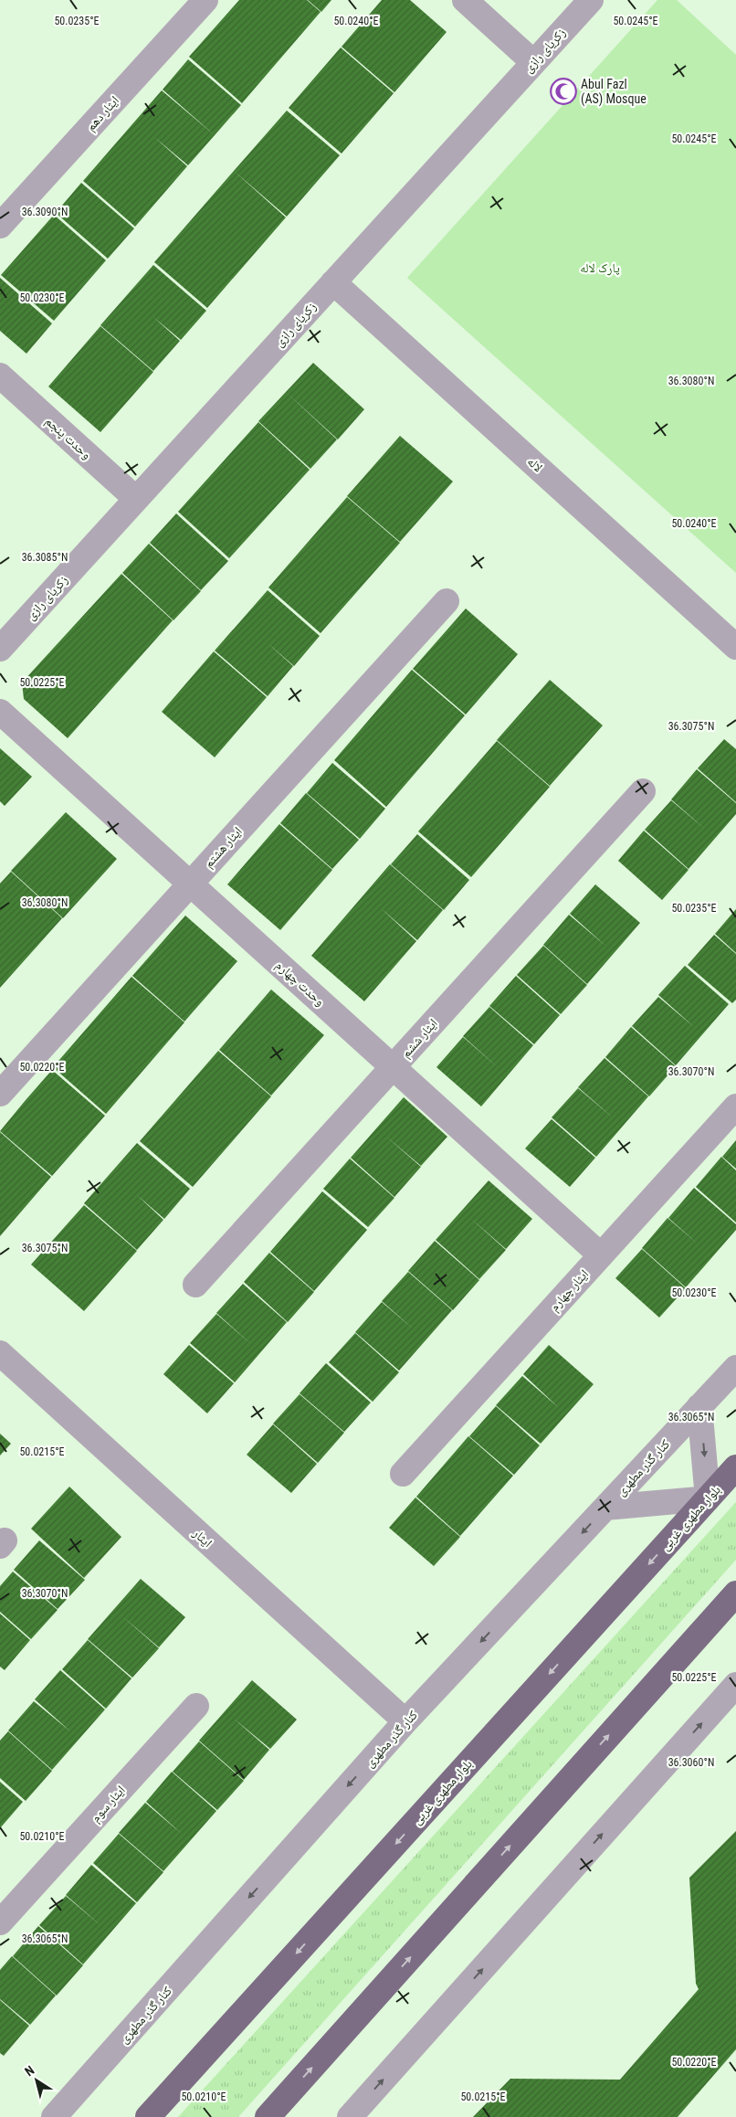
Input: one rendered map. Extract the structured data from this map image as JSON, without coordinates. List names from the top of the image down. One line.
{"streets":{"main road":["بلوار مطهری غربی"],"street":["زکریای رازی","ایثار دهم","وحدت پنجم","لاله","ایثار هشتم","وحدت چهارم","ایثار ششم","ایثار چهارم","کنار گذر مطهری","ایثار","ایثار سوم"]},"crossings":[["زکریای رازی","وحدت پنجم"],["زکریای رازی","لاله"],["ایثار هشتم","وحدت چهارم"],["وحدت چهارم","ایثار ششم"],["وحدت چهارم","ایثار چهارم"],["کنار گذر مطهری","ایثار"]],"parks":["پارک لاله"],"places":{"mosque":["Abul Fazl (AS) Mosque"]},"north":"top left","coordinates":["50.0235°E","50.0240°E","50.0245°E","36.3090°N","50.0230°E","36.3080°N","36.3085°N","50.0225°E","36.3075°N","50.0220°E","36.3070°N","36.3065°N","50.0215°E","36.3060°N","50.0210°E"]}
